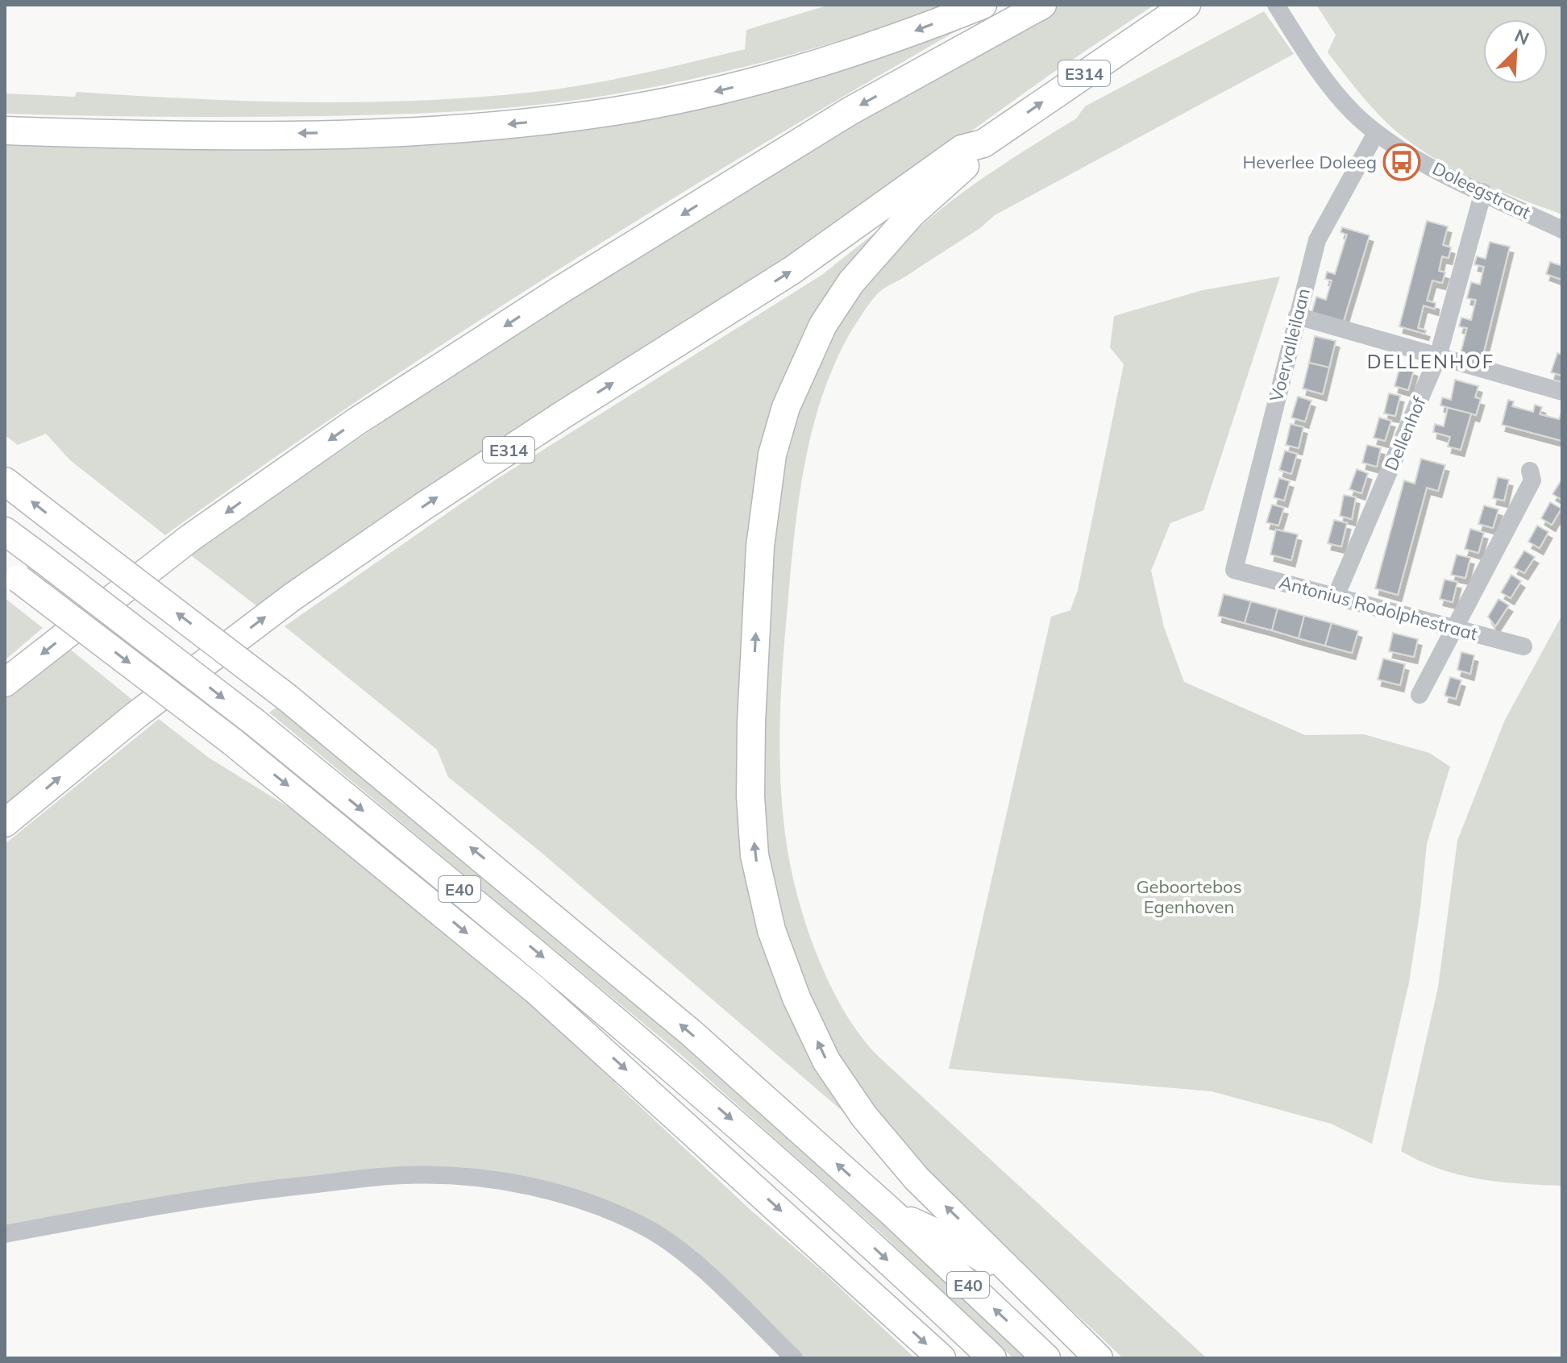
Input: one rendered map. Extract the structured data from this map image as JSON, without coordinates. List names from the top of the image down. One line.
{"streets":{"highway":["E314","E40"],"street":["Doleegstraat","Voervalleilaan","Dellenhof","Antonius Rodolphestraat"]},"crossings":[["Doleegstraat","Voervalleilaan"],["Doleegstraat","Dellenhof"],["Voervalleilaan","Antonius Rodolphestraat"],["Dellenhof","Antonius Rodolphestraat"]],"districts":["DELLENHOF"],"parks":["Geboortebos Egenhoven"],"places":{"bus stop":["Heverlee Doleeg"]},"north":"top right"}
